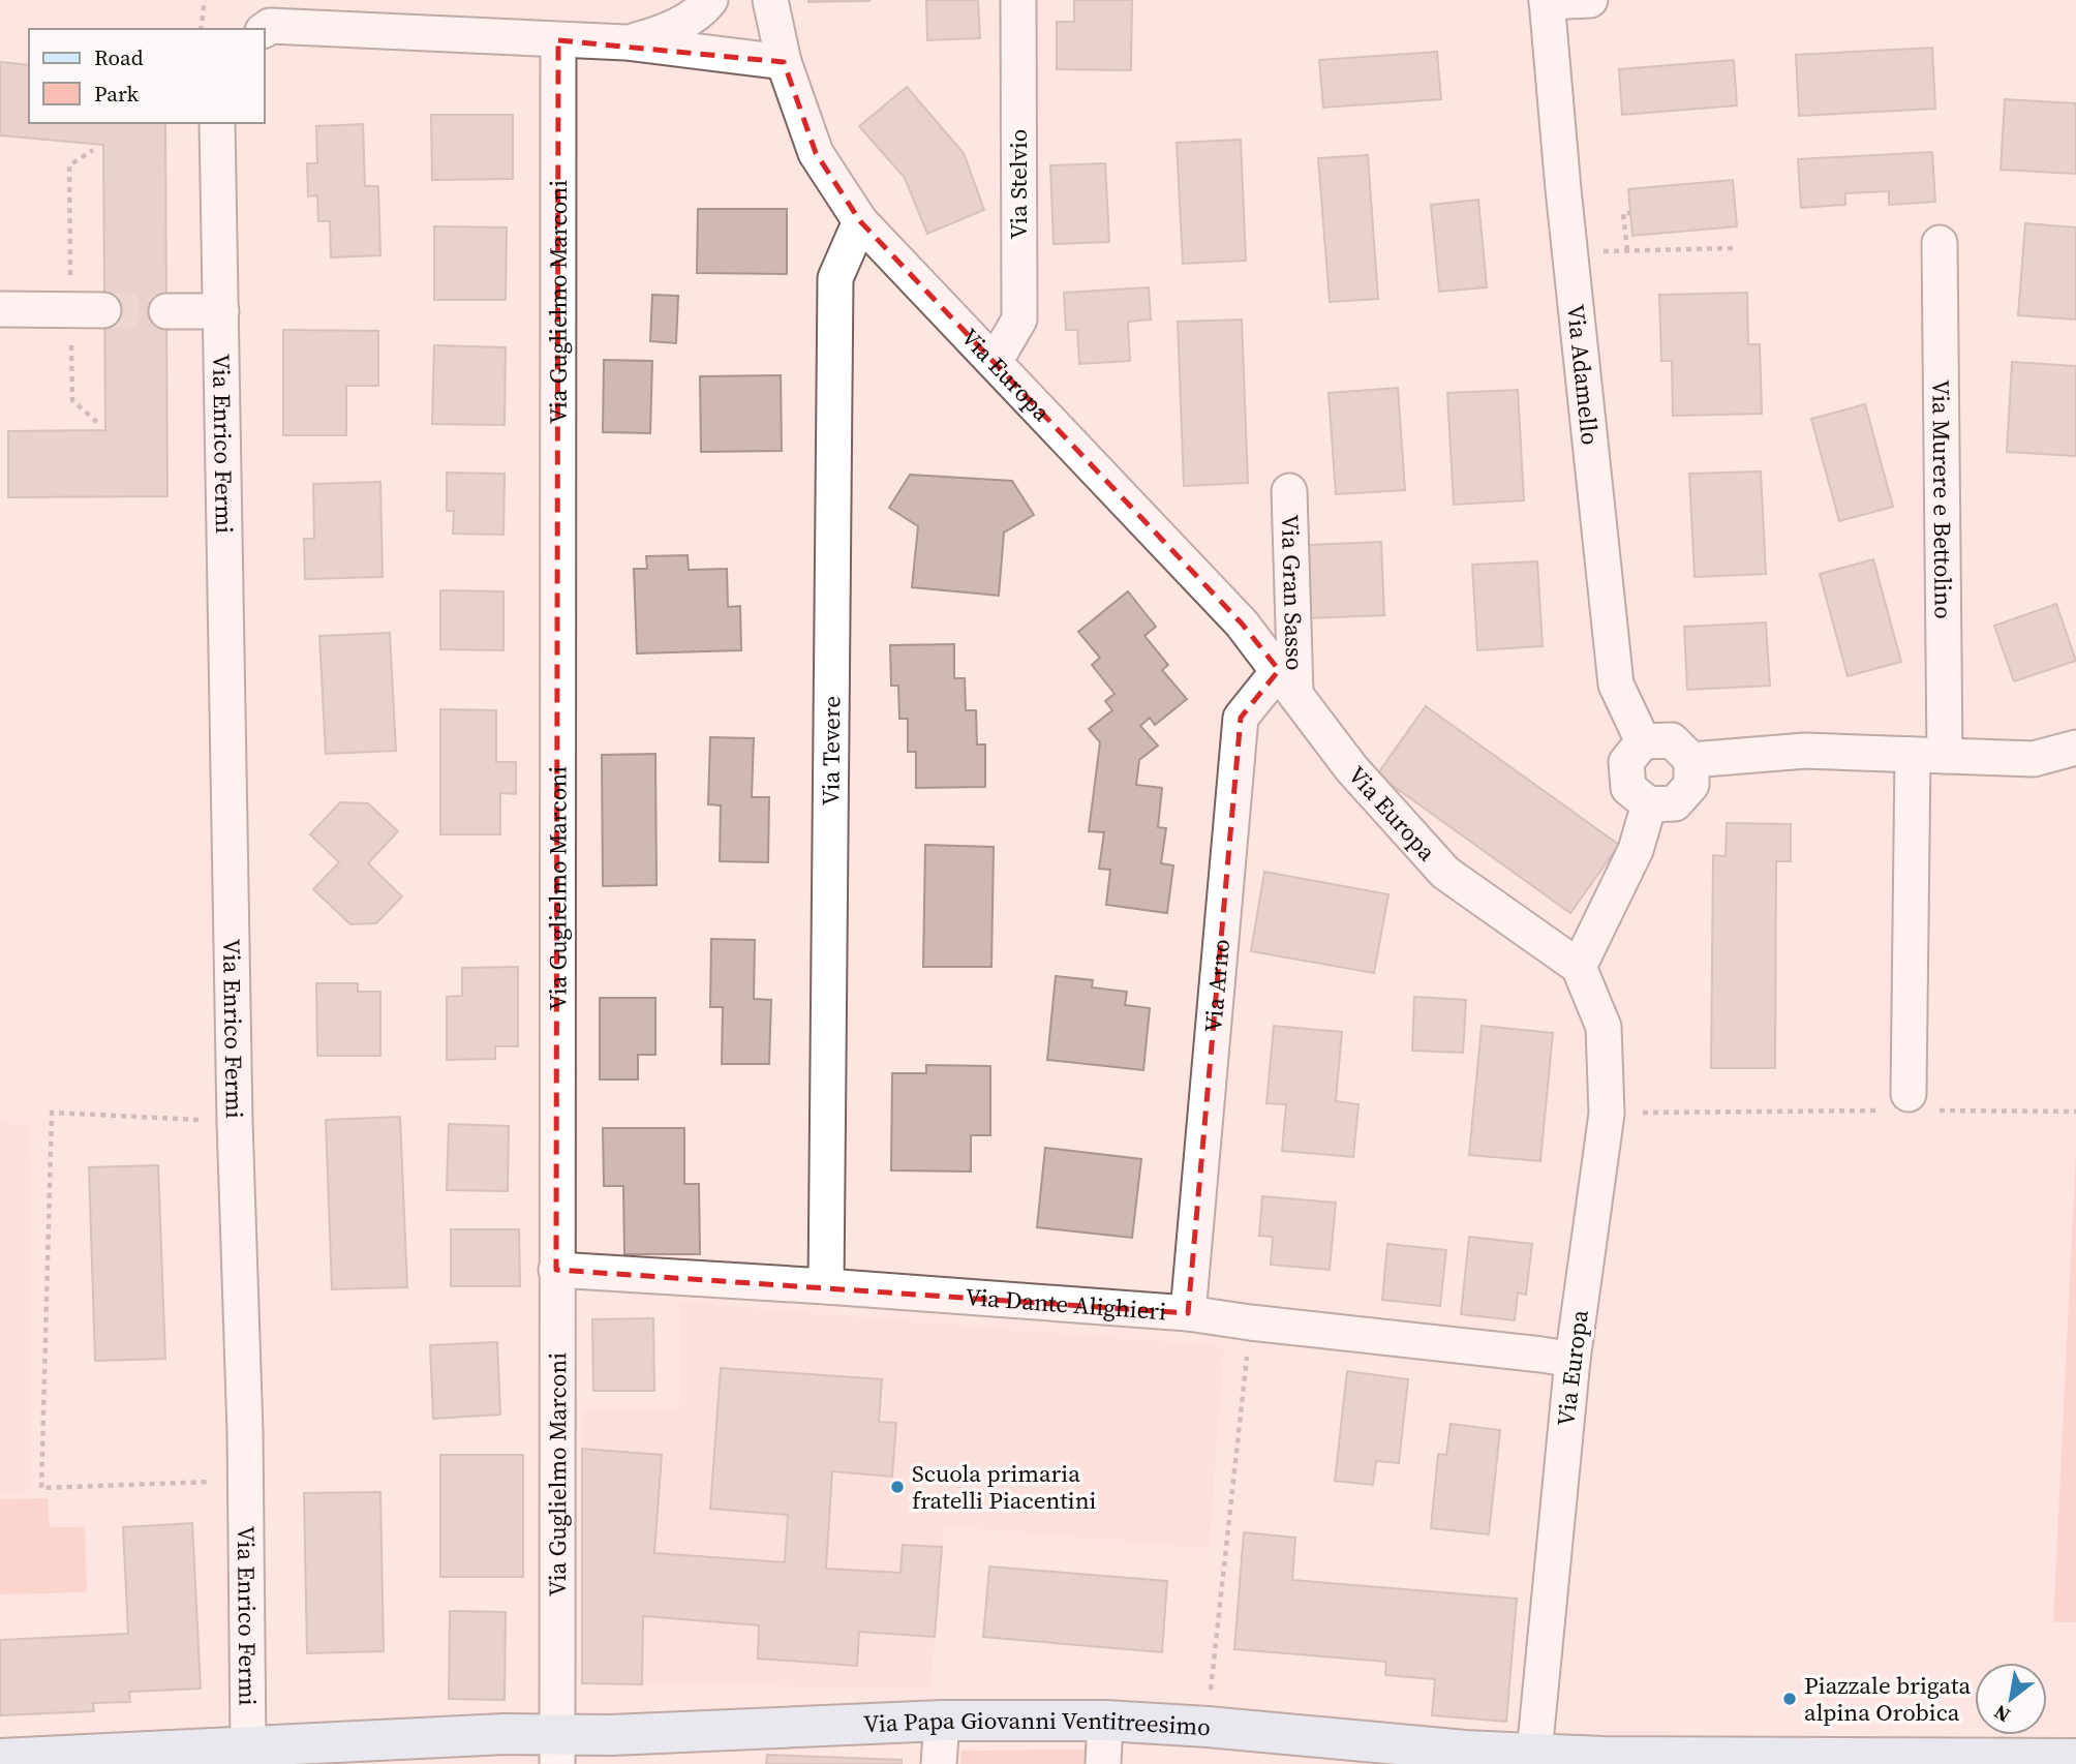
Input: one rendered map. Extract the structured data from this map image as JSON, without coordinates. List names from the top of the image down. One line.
{"streets":{"street":["Via Stelvio","Via Guglielmo Marconi","Via Europa","Via Adamello","Via Enrico Fermi","Via Murere e Bettolino","Via Gran Sasso","Via Tevere","Via Arno","Via Dante Alighieri","Via Papa Giovanni Ventitreesimo"]},"crossings":[["Via Stelvio","Via Europa"],["Via Guglielmo Marconi","Via Dante Alighieri"],["Via Guglielmo Marconi","Via Papa Giovanni Ventitreesimo"],["Via Europa","Via Gran Sasso"],["Via Europa","Via Tevere"],["Via Europa","Via Arno"],["Via Europa","Via Dante Alighieri"],["Via Europa","Via Papa Giovanni Ventitreesimo"],["Via Enrico Fermi","Via Papa Giovanni Ventitreesimo"],["Via Gran Sasso","Via Arno"],["Via Tevere","Via Dante Alighieri"],["Via Arno","Via Dante Alighieri"]],"places":["Scuola primaria fratelli Piacentini","Piazzale brigata alpina Orobica"],"legend":["Road","Park"],"north":"bottom left"}
